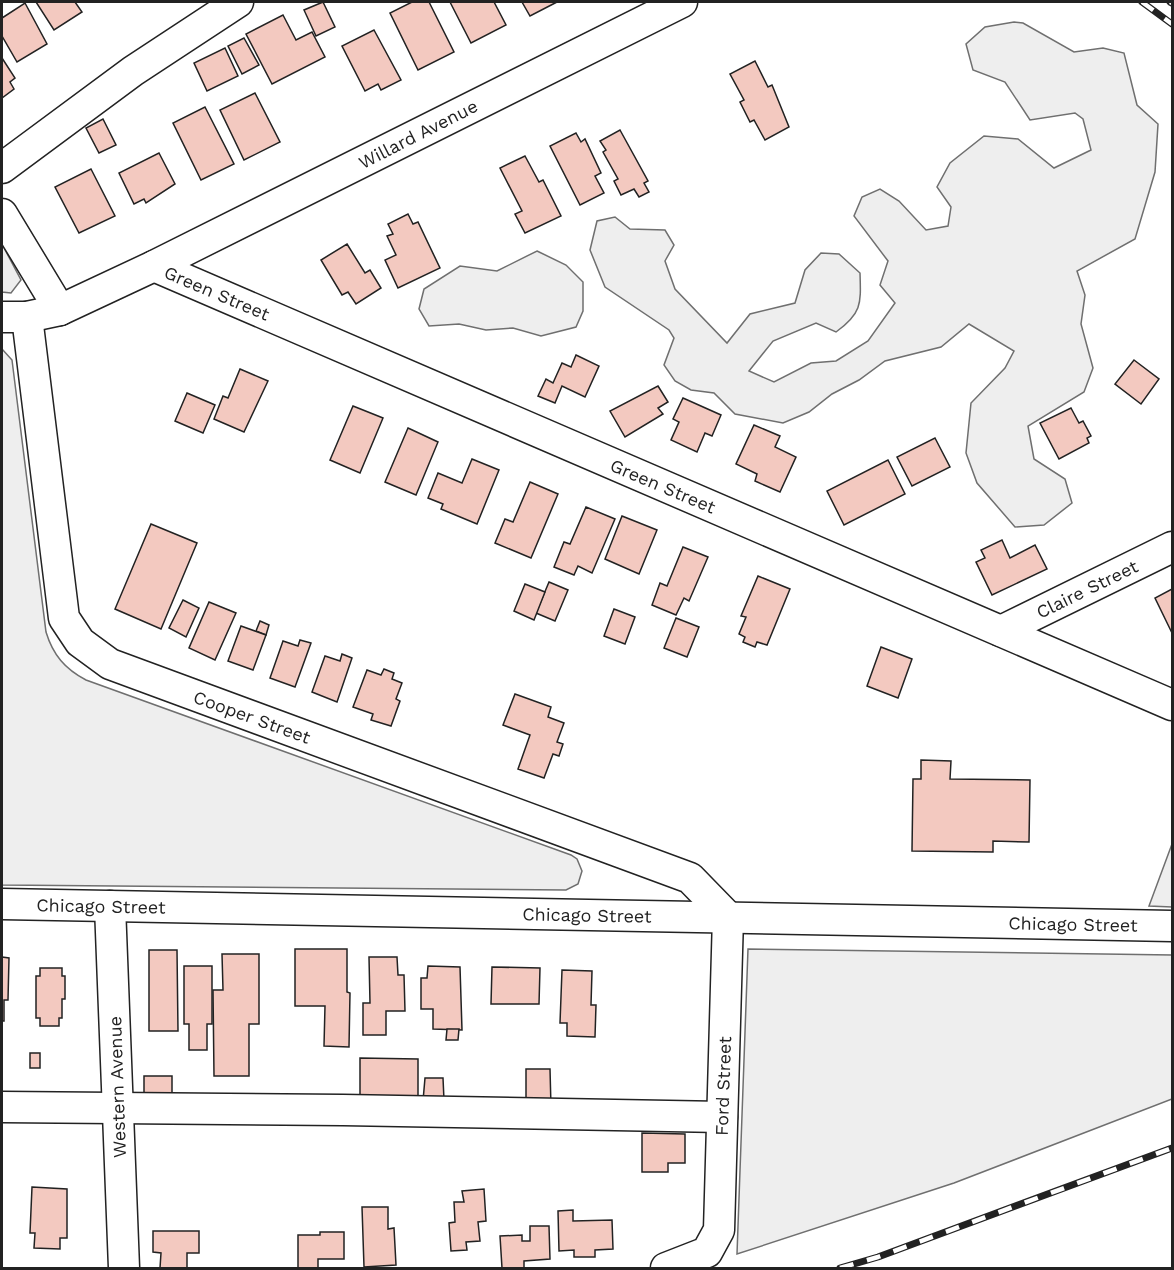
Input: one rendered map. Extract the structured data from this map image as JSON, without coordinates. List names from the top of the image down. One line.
{"streets":{"street":["Willard Avenue","Green Street","Claire Street","Cooper Street","Chicago Street","Ford Street","Western Avenue"]},"crossings":[["Willard Avenue","Green Street"],["Willard Avenue","Cooper Street"],["Green Street","Claire Street"],["Cooper Street","Chicago Street"],["Cooper Street","Ford Street"],["Chicago Street","Ford Street"],["Chicago Street","Western Avenue"]]}
